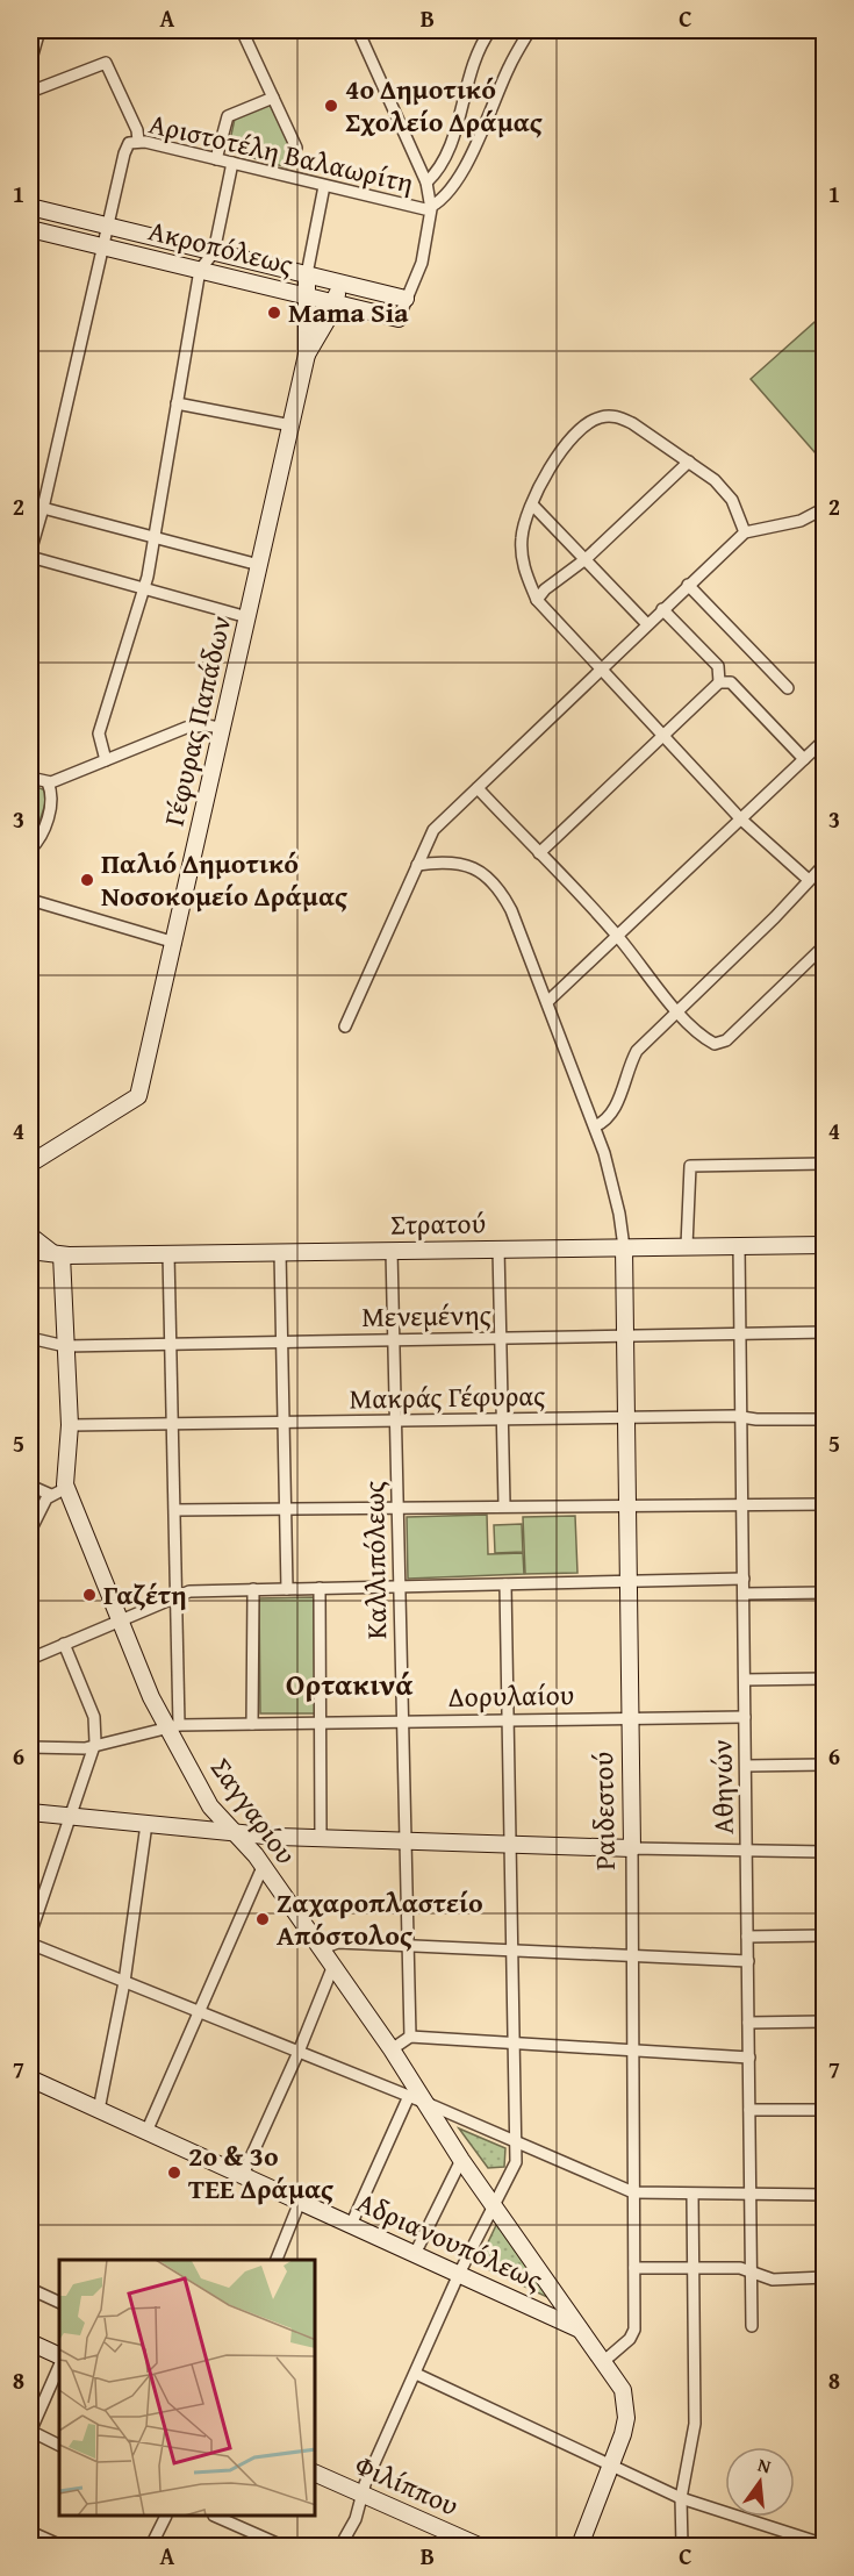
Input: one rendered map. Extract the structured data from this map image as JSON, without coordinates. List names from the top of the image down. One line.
{"streets":{"street":["Αριστοτέλη Βαλαωρίτη","Ακροπόλεως","Γέφυρας Παπάδων","Στρατού","Μενεμένης","Μακράς Γέφυρας","Καλλιπόλεως","Δορυλαίου","Αθηνών","Σαγγαρίου","Ραιδεστού","Αδριανουπόλεως","Φιλίππου"]},"crossings":[["Αριστοτέλη Βαλαωρίτη","Ακροπόλεως"],["Στρατού","Καλλιπόλεως"],["Στρατού","Αθηνών"],["Στρατού","Σαγγαρίου"],["Στρατού","Ραιδεστού"],["Μενεμένης","Καλλιπόλεως"],["Μενεμένης","Αθηνών"],["Μενεμένης","Σαγγαρίου"],["Μενεμένης","Ραιδεστού"],["Μακράς Γέφυρας","Καλλιπόλεως"],["Μακράς Γέφυρας","Αθηνών"],["Μακράς Γέφυρας","Σαγγαρίου"],["Μακράς Γέφυρας","Ραιδεστού"],["Καλλιπόλεως","Δορυλαίου"],["Δορυλαίου","Αθηνών"],["Δορυλαίου","Σαγγαρίου"],["Δορυλαίου","Ραιδεστού"],["Σαγγαρίου","Ραιδεστού"],["Σαγγαρίου","Αδριανουπόλεως"]],"districts":["Ορτακινά"],"places":["4ο Δημοτικό Σχολείο Δράμας","Mama Sia","Παλιό Δημοτικό Νοσοκομείο Δράμας","Γαζέτη","Ζαχαροπλαστείο Απόστολος","2ο & 3ο ΤΕΕ Δράμας"],"north":"top","grid":{"columns":["A","B","C"],"rows":["1","2","3","4","5","6","7","8"]}}
